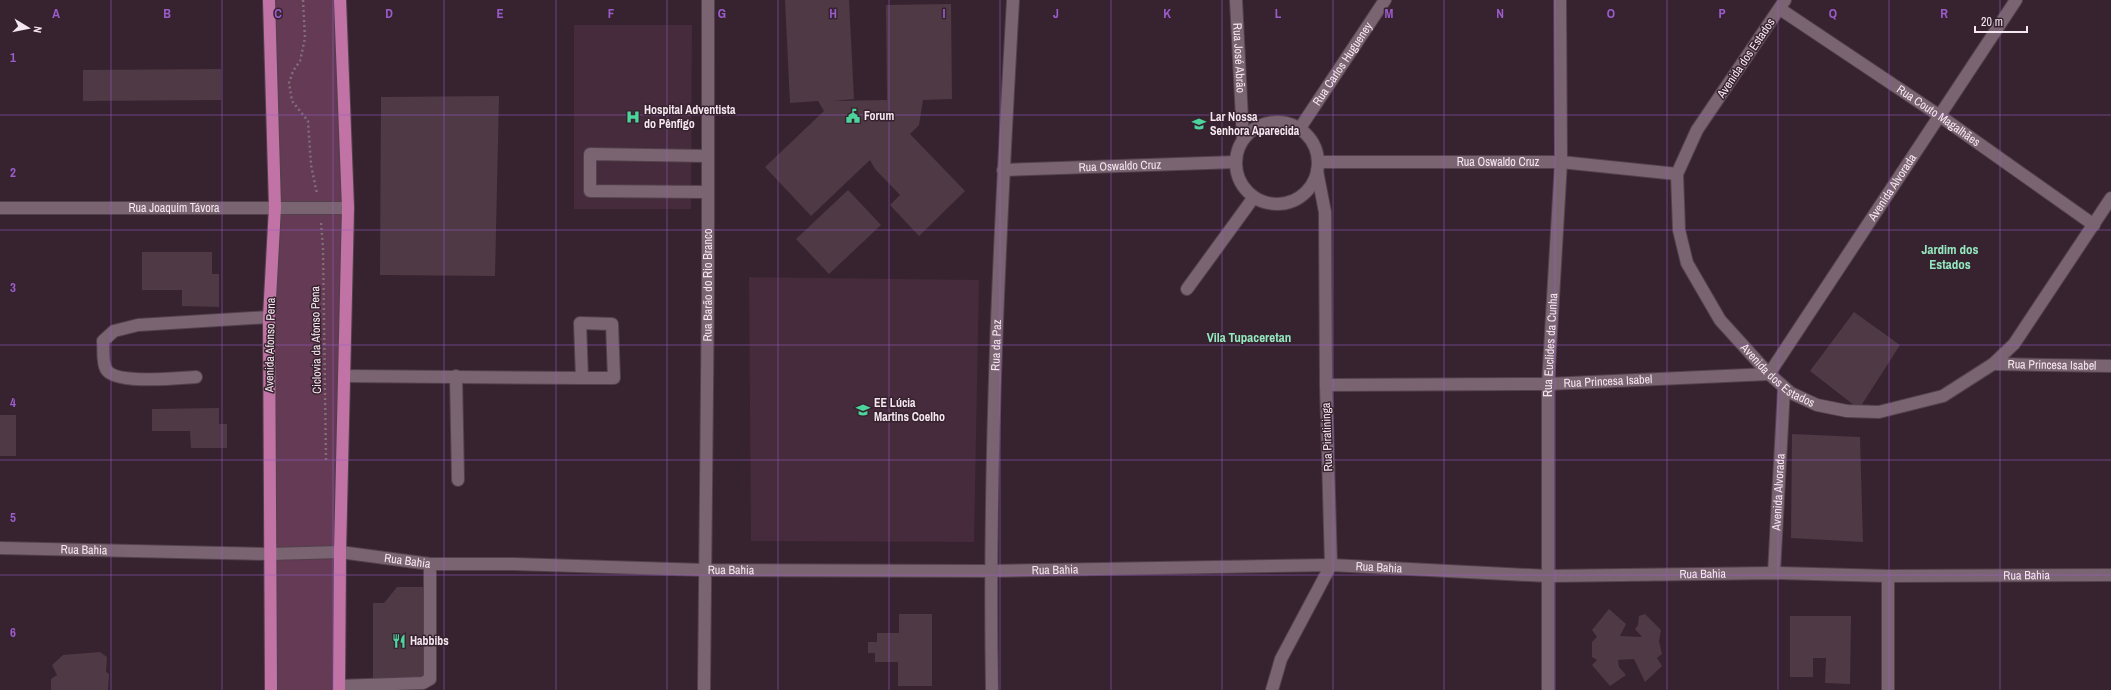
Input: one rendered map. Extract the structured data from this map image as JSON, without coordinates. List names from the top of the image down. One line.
{"streets":{"main road":["Avenida Afonso Pena"],"street":["Rua José Abrão","Avenida dos Estados","Rua Carlos Hugueney","Rua Couto Magalhães","Rua Oswaldo Cruz","Avenida Alvorada","Rua Joaquim Távora","Rua Barão do Rio Branco","Rua da Paz","Rua Euclides da Cunha","Rua Princesa Isabel","Rua Piratininga","Rua Bahia"],"path":["Ciclovia da Afonso Pena"]},"crossings":[["Rua José Abrão","Rua Carlos Hugueney"],["Rua José Abrão","Rua Oswaldo Cruz"],["Rua José Abrão","Rua Piratininga"],["Avenida dos Estados","Rua Couto Magalhães"],["Avenida dos Estados","Rua Oswaldo Cruz"],["Avenida dos Estados","Avenida Alvorada"],["Avenida dos Estados","Rua Princesa Isabel"],["Rua Carlos Hugueney","Rua Oswaldo Cruz"],["Rua Carlos Hugueney","Rua Piratininga"],["Rua Couto Magalhães","Avenida Alvorada"],["Rua Oswaldo Cruz","Rua da Paz"],["Rua Oswaldo Cruz","Rua Euclides da Cunha"],["Rua Oswaldo Cruz","Rua Piratininga"],["Avenida Alvorada","Rua Princesa Isabel"],["Avenida Alvorada","Rua Bahia"],["Rua Joaquim Távora","Ciclovia da Afonso Pena"],["Rua Joaquim Távora","Avenida Afonso Pena"],["Rua Barão do Rio Branco","Rua Bahia"],["Avenida Afonso Pena","Rua Bahia"],["Rua da Paz","Rua Bahia"],["Rua Euclides da Cunha","Rua Princesa Isabel"],["Rua Euclides da Cunha","Rua Bahia"],["Rua Princesa Isabel","Rua Piratininga"],["Rua Piratininga","Rua Bahia"]],"districts":["Jardim dos Estados","Vila Tupaceretan"],"places":{"public building":["Forum"],"hospital":["Hospital Adventista do Pênfigo"],"school or university":["Lar Nossa Senhora Aparecida","EE Lúcia Martins Coelho"],"restaurant":["Habbibs"]},"scale_bar":"20 m","north":"right","grid":{"columns":["A","B","C","D","E","F","G","H","I","J","K","L","M","N","O","P","Q","R"],"rows":["1","2","3","4","5","6"]}}
